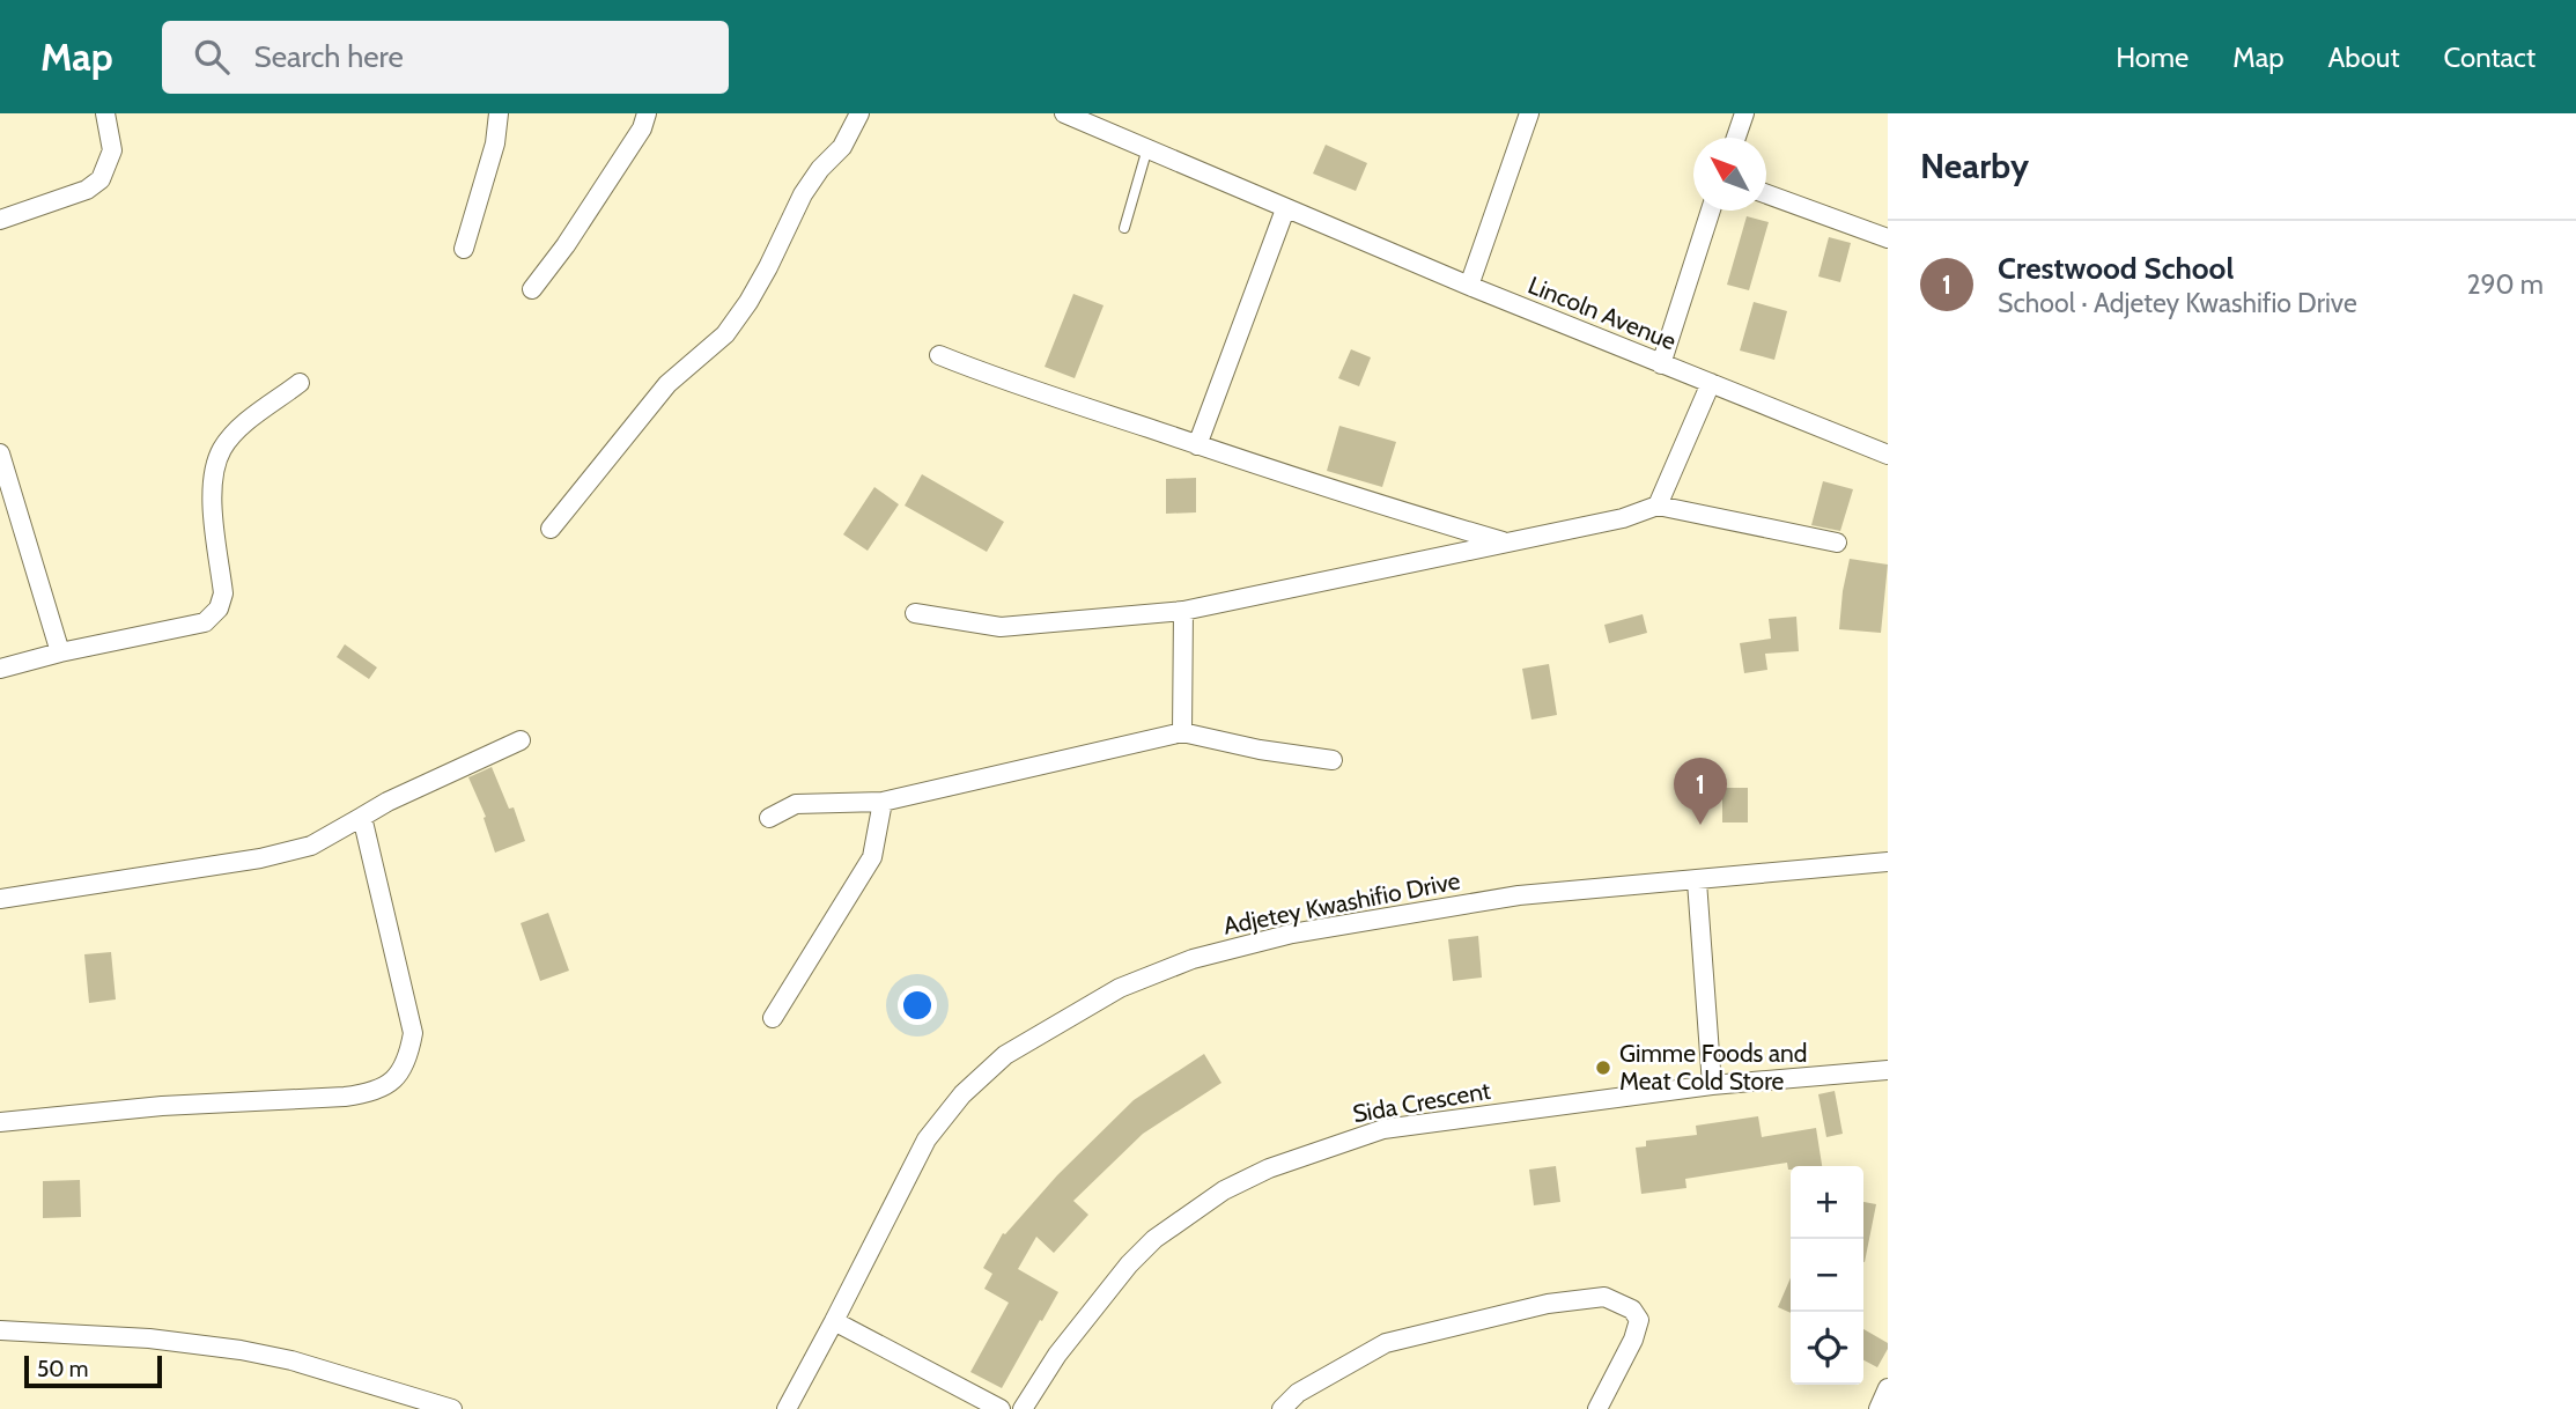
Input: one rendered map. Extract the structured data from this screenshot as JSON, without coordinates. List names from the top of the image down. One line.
{"streets":{"street":["Lincoln Avenue","Adjetey Kwashifio Drive","Sida Crescent"]},"places":["Gimme Foods and Meat Cold Store"],"scale_bar":"50 m","north":"top left","page":{"header":"Map","search":"Search here","nav":["Home","Map","About","Contact"],"heading":"Nearby","list":[{"mark":"1","name":"Crestwood School","note":"School · Adjetey Kwashifio Drive","value":"290 m"}],"pins":"1","map_buttons":["+","−"],"scale":"50 m"}}
